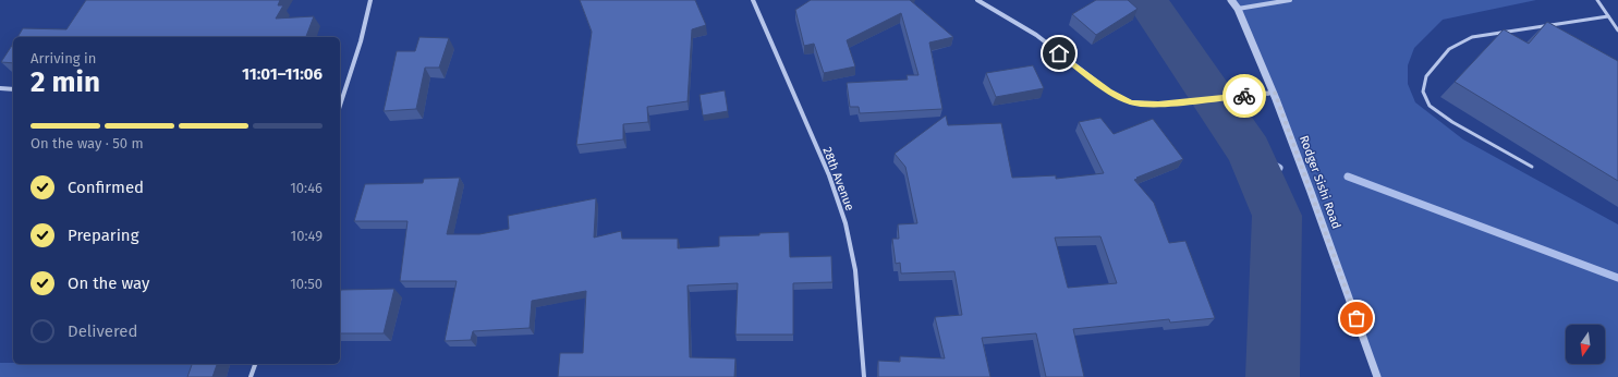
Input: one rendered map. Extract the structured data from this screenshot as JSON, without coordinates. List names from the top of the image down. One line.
{"streets":{"street":["28th Avenue","Rodger Sishi Road"]},"north":"bottom","page":{"heading":["2 min","Arriving in","11:01–11:06"],"bar":"On the way · 50 m","list":[["Confirmed","10:46"],["Preparing","10:49"],["On the way","10:50"],"Delivered"]}}
